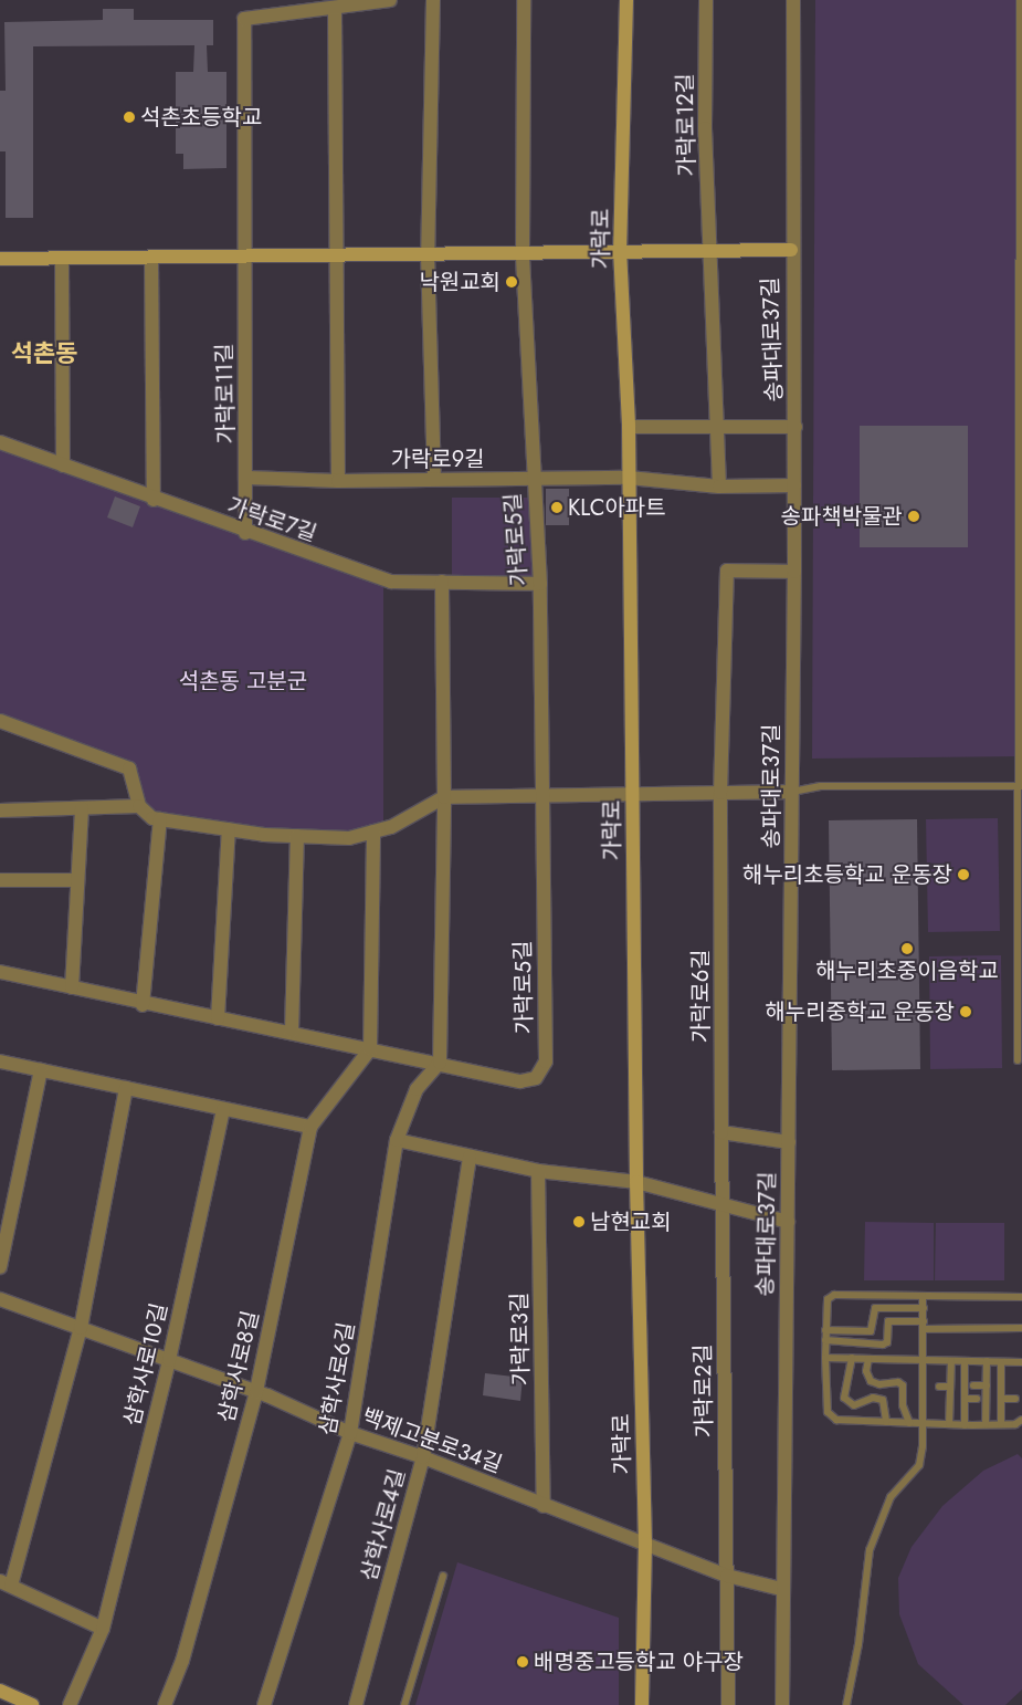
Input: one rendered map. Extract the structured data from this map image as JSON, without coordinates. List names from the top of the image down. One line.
{"streets":{"street":["가락로12길","가락로","송파대로37길","가락로11길","가락로9길","가락로7길","가락로5길","가락로6길","가락로3길","삼학사로10길","삼학사로8길","삼학사로6길","가락로2길","백제고분로34길","삼학사로4길"]},"crossings":[["가락로","가락로9길"],["가락로","백제고분로34길"],["송파대로37길","가락로6길"],["가락로11길","가락로9길"],["가락로11길","가락로7길"],["가락로9길","가락로5길"],["가락로7길","가락로5길"],["가락로5길","삼학사로8길"],["가락로5길","삼학사로6길"],["가락로6길","가락로2길"],["가락로3길","백제고분로34길"],["삼학사로10길","백제고분로34길"],["삼학사로8길","백제고분로34길"],["삼학사로6길","백제고분로34길"],["백제고분로34길","삼학사로4길"]],"districts":["석촌동"],"parks":["석촌동 고분군"],"places":["석촌초등학교","낙원교회","KLC아파트","송파책박물관","해누리초등학교 운동장","해누리초중이음학교","해누리중학교 운동장","남현교회","배명중고등학교 야구장"]}
